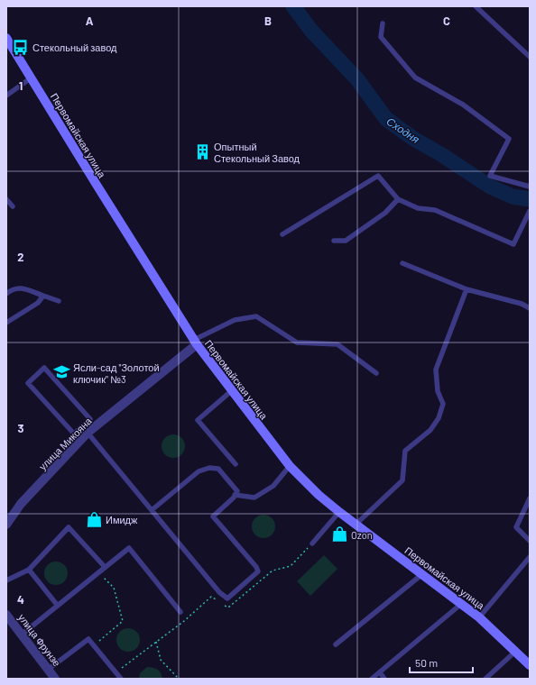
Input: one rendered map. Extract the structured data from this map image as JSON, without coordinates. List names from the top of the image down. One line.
{"streets":{"main road":["Первомайская улица"],"street":["улица Микояна","улица Фрунзе"]},"crossings":[["Первомайская улица","улица Микояна"]],"water":["Сходня"],"places":{"bus stop":["Стекольный завод"],"building":["Опытный Стекольный Завод"],"school or university":["Ясли-сад \"Золотой ключик\" №3"],"shop":["Имидж","Ozon"]},"scale_bar":"50 m","grid":{"columns":["A","B","C"],"rows":["1","2","3","4"]}}
